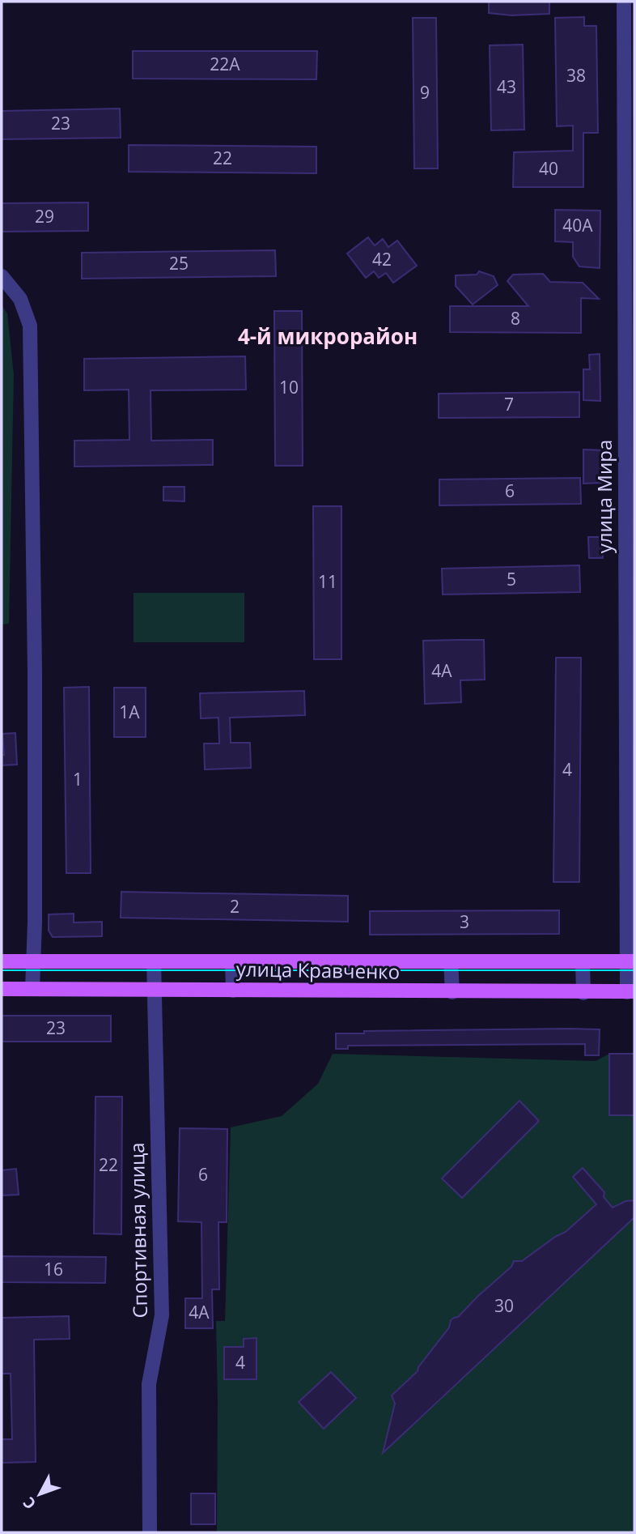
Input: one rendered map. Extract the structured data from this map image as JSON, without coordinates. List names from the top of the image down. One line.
{"streets":{"main road":["улица Кравченко"],"street":["улица Мира","Спортивная улица"]},"crossings":[["улица Мира","улица Кравченко"],["улица Кравченко","Спортивная улица"]],"districts":["4-й микрорайон"],"house_numbers":["22А","38","43","9","23","22","40","29","40А","42","25","8","10","7","6","5","11","4А","1А","4","1","2","3","23","22","6","16","30","4А","4"],"north":"bottom left"}
